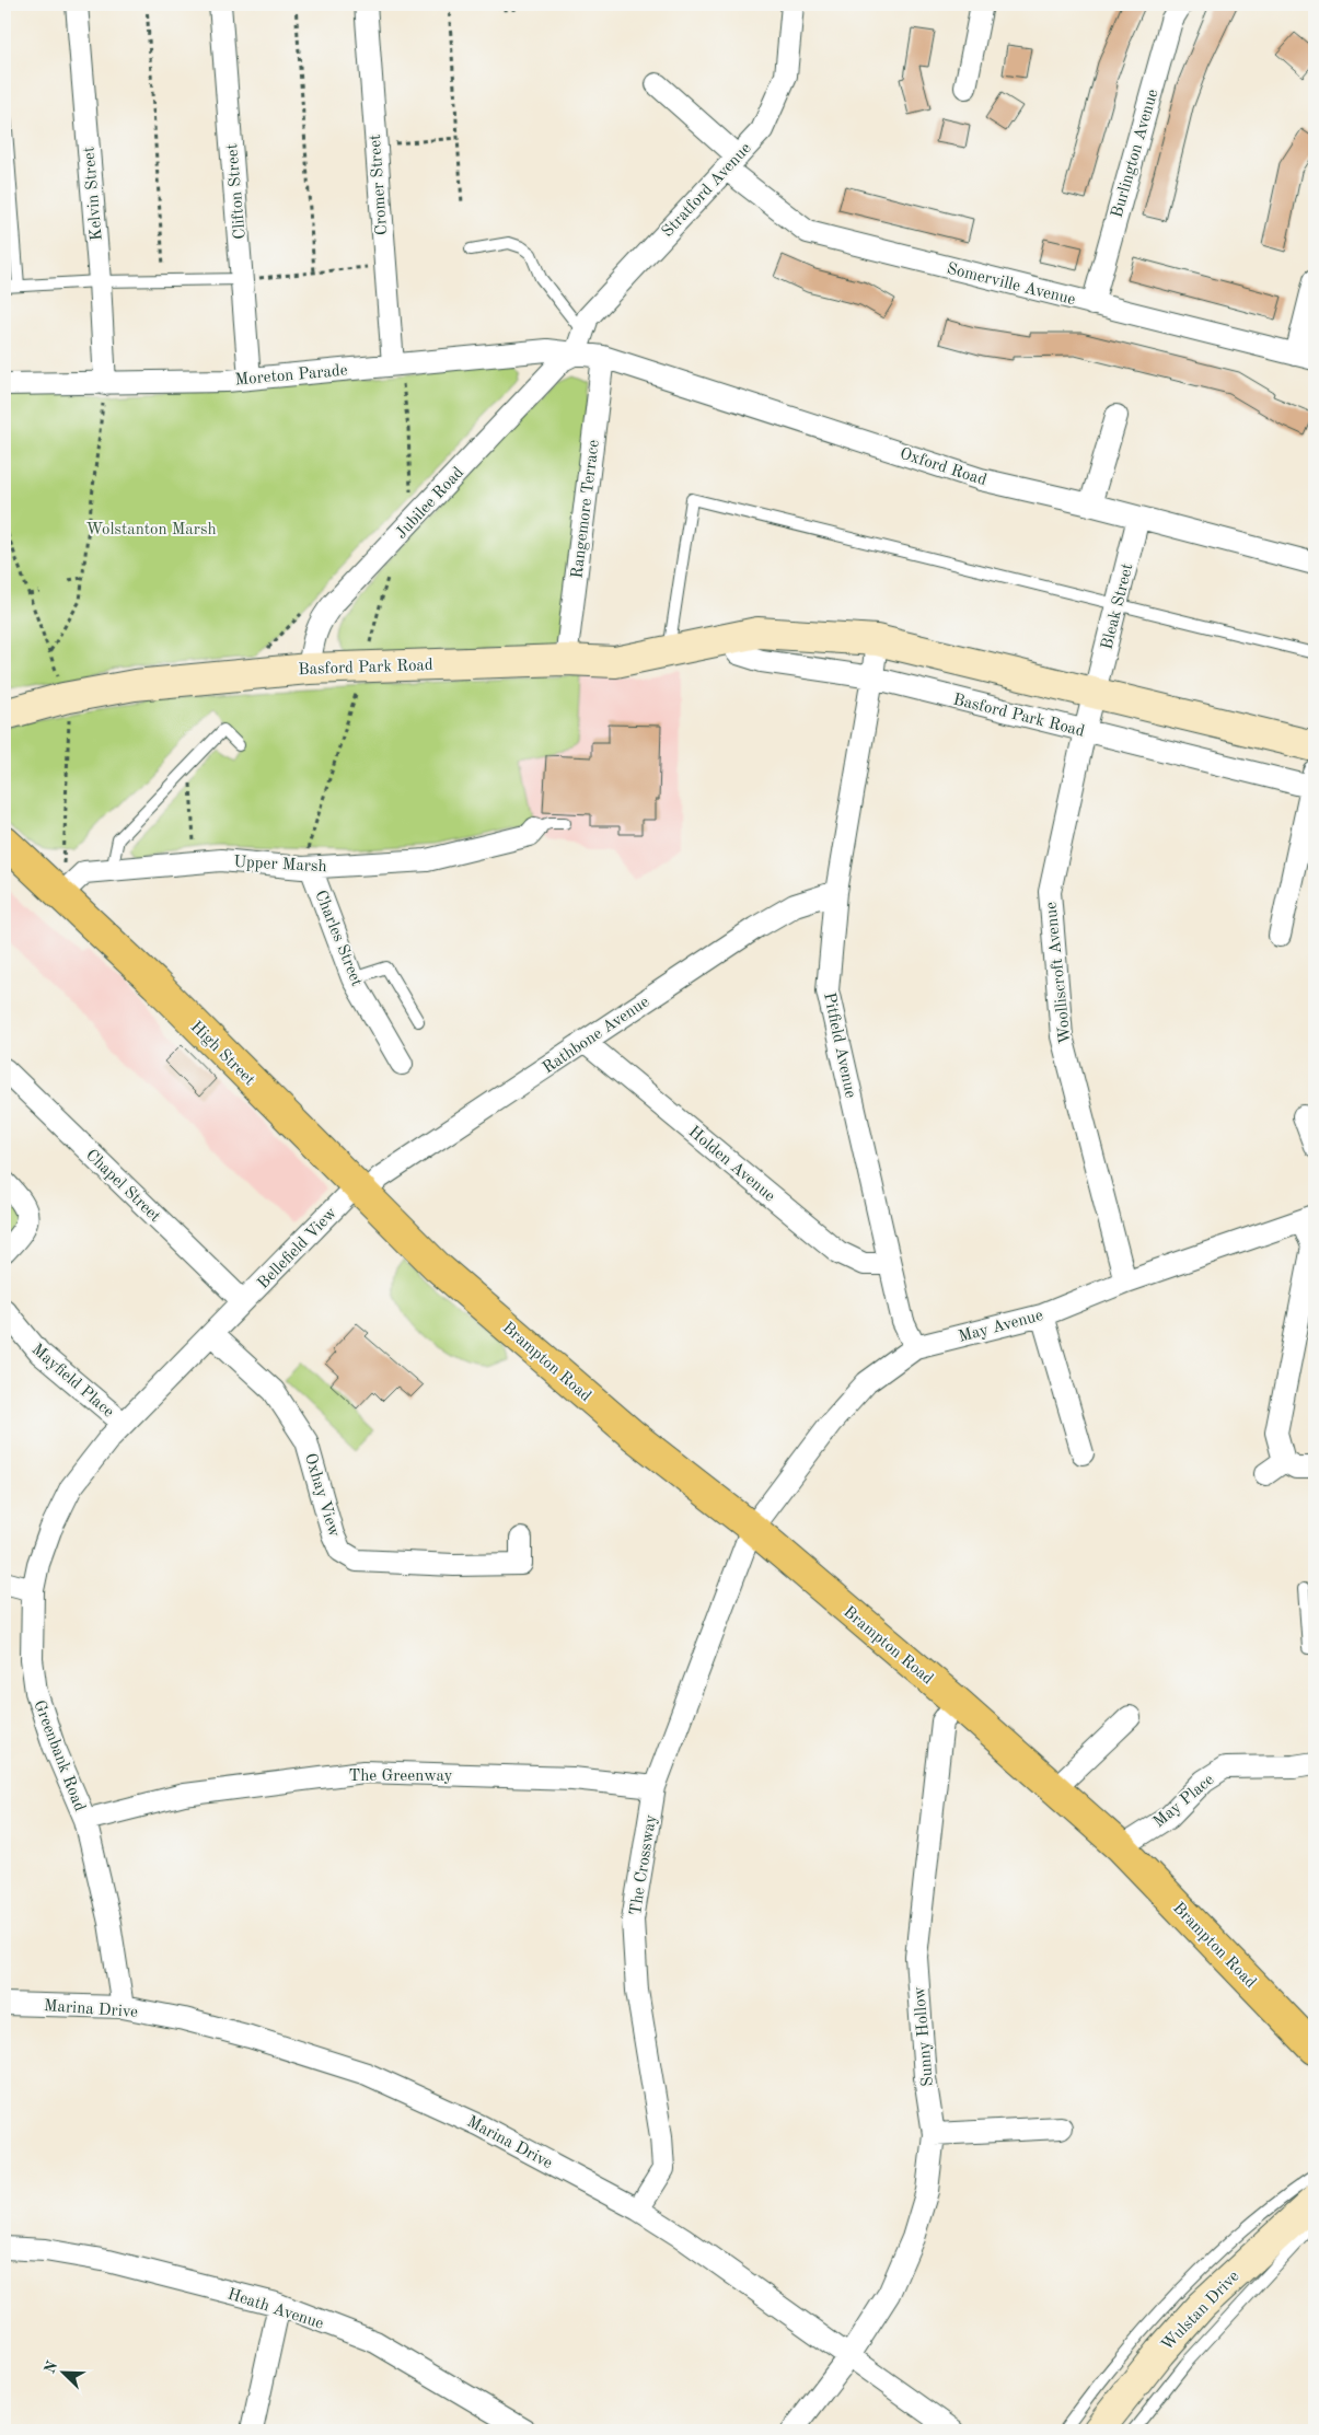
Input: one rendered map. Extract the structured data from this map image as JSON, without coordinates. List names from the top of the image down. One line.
{"streets":{"highway":["High Street","Brampton Road"],"main road":["Basford Park Road","Wulstan Drive"],"street":["Burlington Avenue","Cromer Street","Stratford Avenue","Clifton Street","Kelvin Street","Somerville Avenue","Moreton Parade","Oxford Road","Jubilee Road","Rangemore Terrace","Bleak Street","Upper Marsh","Charles Street","Woolliscroft Avenue","Rathbone Avenue","Pitfield Avenue","Holden Avenue","Chapel Street","Bellefield View","May Avenue","Mayfield Place","Oxhay View","Greenbank Road","The Greenway","May Place","The Crossway","Marina Drive","Sunny Hollow","Heath Avenue"]},"crossings":[["Burlington Avenue","Somerville Avenue"],["Cromer Street","Moreton Parade"],["Stratford Avenue","Somerville Avenue"],["Stratford Avenue","Moreton Parade"],["Stratford Avenue","Oxford Road"],["Stratford Avenue","Jubilee Road"],["Clifton Street","Moreton Parade"],["Kelvin Street","Moreton Parade"],["Moreton Parade","Oxford Road"],["Moreton Parade","Jubilee Road"],["Oxford Road","Jubilee Road"],["Oxford Road","Rangemore Terrace"],["Oxford Road","Bleak Street"],["Jubilee Road","Basford Park Road"],["Rangemore Terrace","Basford Park Road"],["Bleak Street","Basford Park Road"],["Bleak Street","Woolliscroft Avenue"],["Basford Park Road","Woolliscroft Avenue"],["Basford Park Road","Pitfield Avenue"],["Upper Marsh","Charles Street"],["Upper Marsh","High Street"],["Woolliscroft Avenue","May Avenue"],["Rathbone Avenue","Pitfield Avenue"],["Rathbone Avenue","High Street"],["Rathbone Avenue","Holden Avenue"],["Rathbone Avenue","Bellefield View"],["Pitfield Avenue","Holden Avenue"],["Pitfield Avenue","May Avenue"],["High Street","Bellefield View"],["High Street","Brampton Road"],["Chapel Street","Bellefield View"],["Chapel Street","Greenbank Road"],["Bellefield View","Greenbank Road"],["May Avenue","Brampton Road"],["May Avenue","The Crossway"],["Brampton Road","May Place"],["Brampton Road","The Crossway"],["Brampton Road","Sunny Hollow"],["Mayfield Place","Greenbank Road"],["Oxhay View","Greenbank Road"],["Greenbank Road","The Greenway"],["Greenbank Road","Marina Drive"],["The Greenway","The Crossway"],["The Crossway","Marina Drive"],["Marina Drive","Sunny Hollow"]],"parks":["Wolstanton Marsh"],"north":"top left"}
